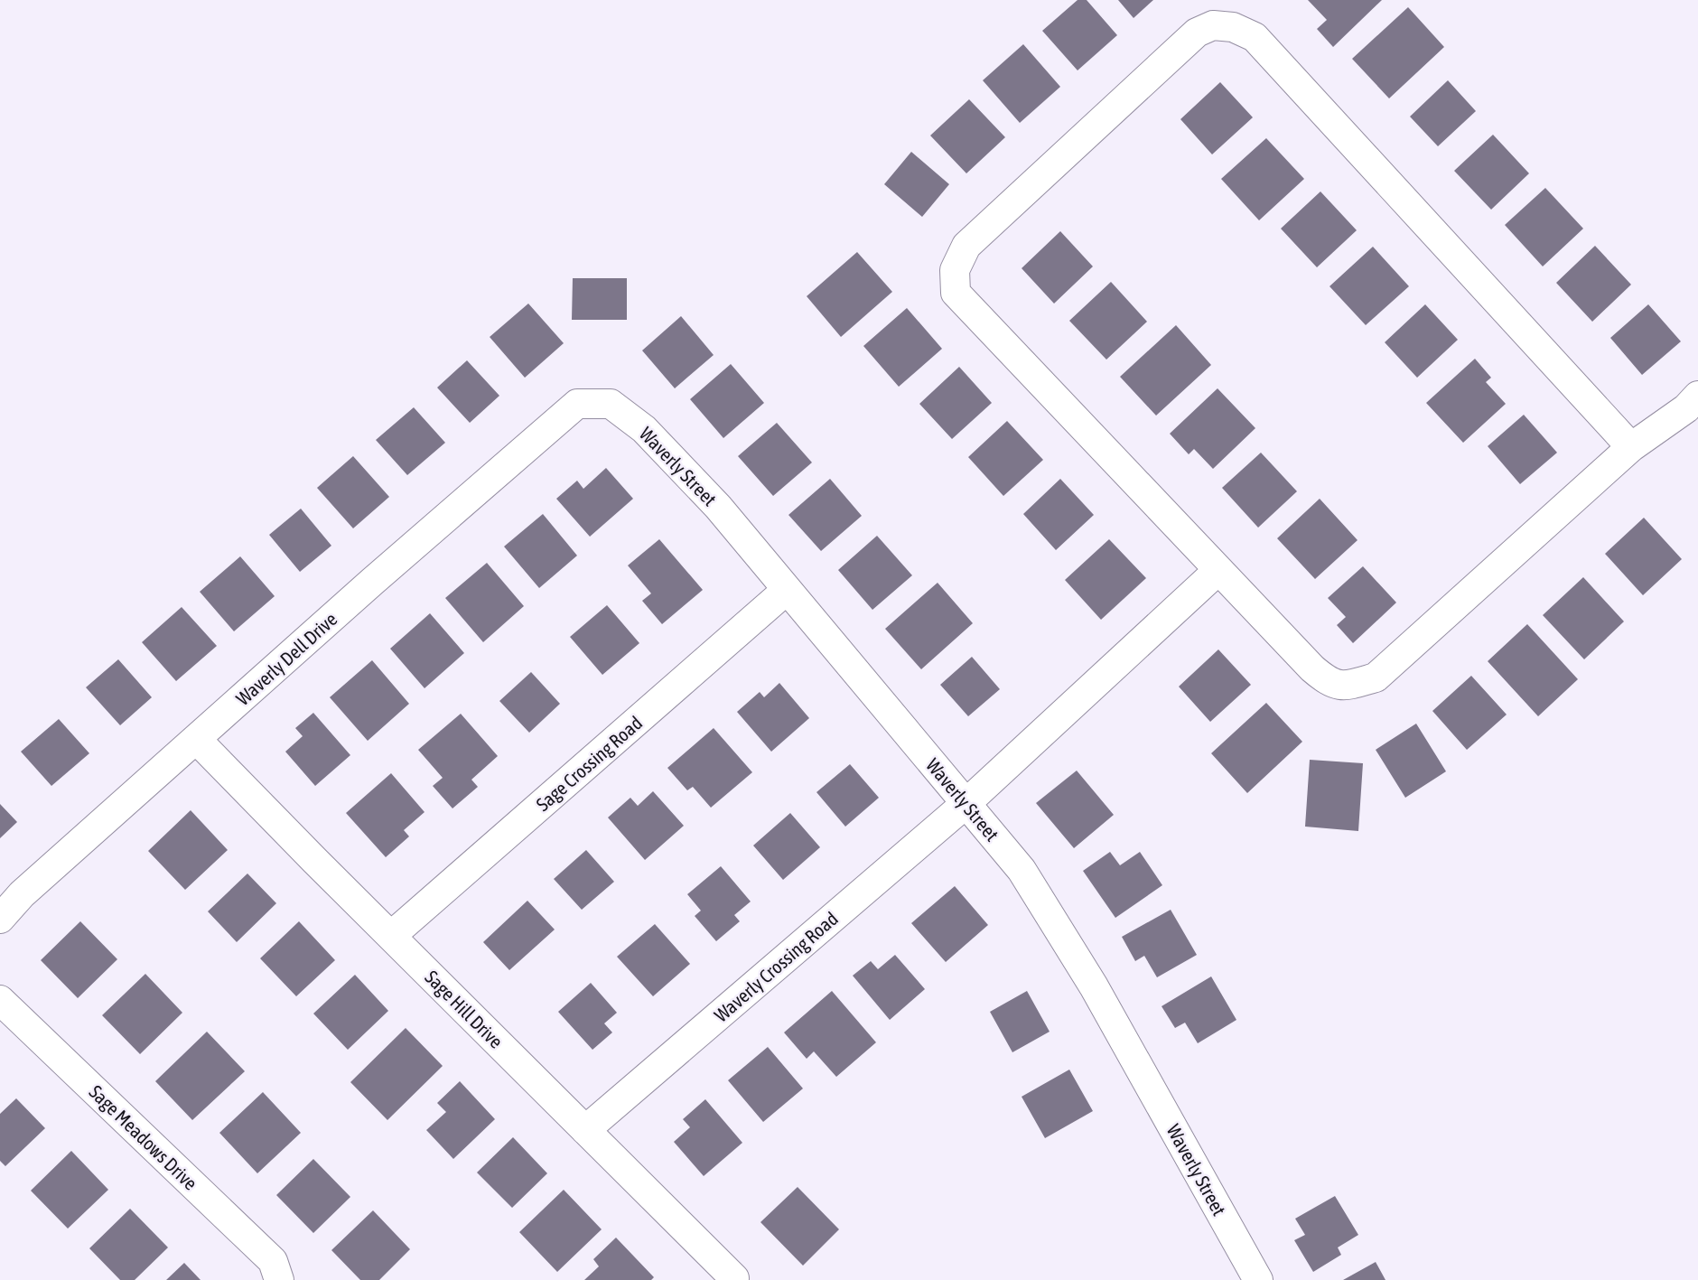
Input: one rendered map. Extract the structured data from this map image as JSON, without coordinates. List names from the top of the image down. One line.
{"streets":{"street":["Waverly Street","Waverly Dell Drive","Sage Crossing Road","Waverly Crossing Road","Sage Hill Drive","Sage Meadows Drive"]},"crossings":[["Waverly Street","Waverly Dell Drive"],["Waverly Street","Sage Crossing Road"],["Waverly Street","Waverly Crossing Road"],["Waverly Dell Drive","Sage Hill Drive"],["Sage Crossing Road","Sage Hill Drive"],["Waverly Crossing Road","Sage Hill Drive"]]}
